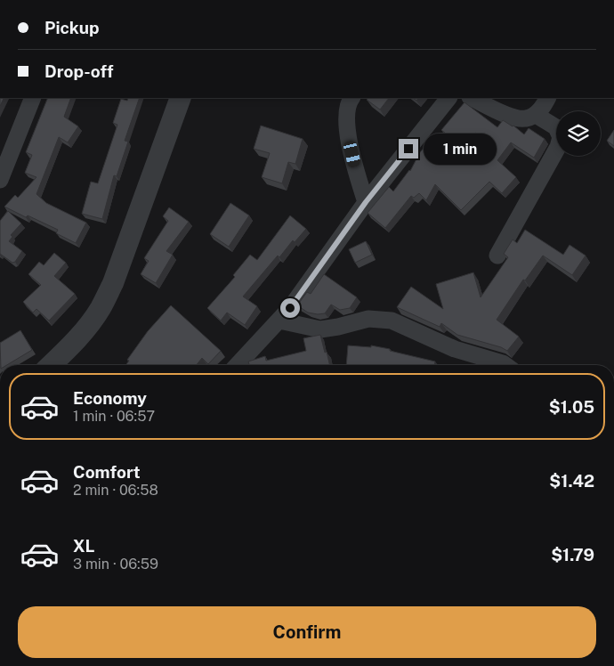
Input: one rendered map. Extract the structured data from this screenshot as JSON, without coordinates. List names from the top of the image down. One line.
{"page":{"banner":["Pickup","Drop-off"],"bubble":"1 min","list":[{"name":"Economy","note":"1 min · 06:57","value":"$1.05"},{"name":"Comfort","note":"2 min · 06:58","value":"$1.42"},{"name":"XL","note":"3 min · 06:59","value":"$1.79"}],"buttons":"Confirm"}}
